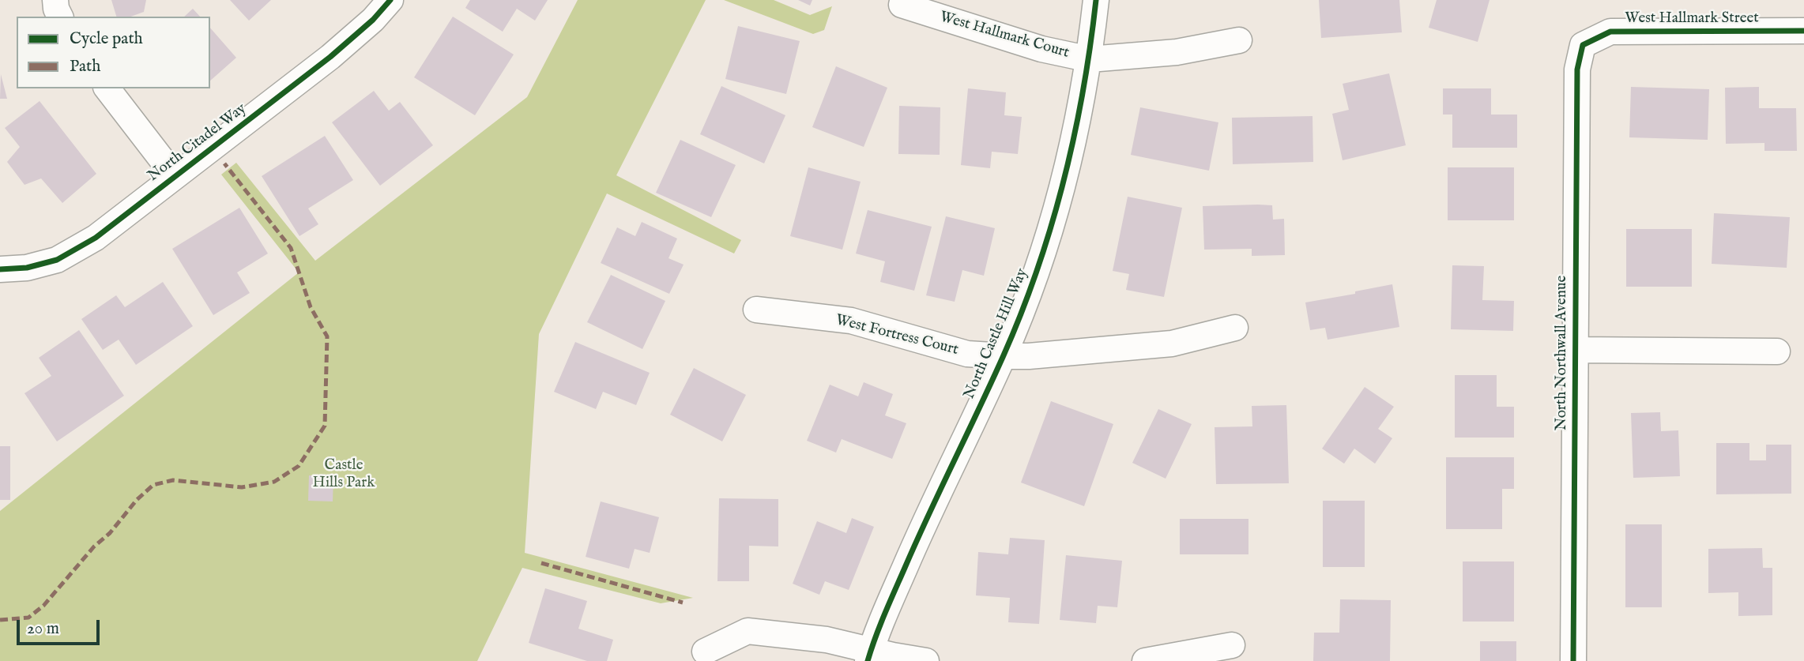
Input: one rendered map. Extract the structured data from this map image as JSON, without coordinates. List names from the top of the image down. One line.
{"streets":{"street":["West Hallmark Street","West Hallmark Court","North Citadel Way","North Castle Hill Way","West Fortress Court","North Northwall Avenue"]},"crossings":[["West Hallmark Street","North Northwall Avenue"],["West Hallmark Court","North Castle Hill Way"],["North Castle Hill Way","West Fortress Court"]],"parks":["Castle Hills Park"],"legend":["Cycle path","Path"],"scale_bar":"20 m"}
